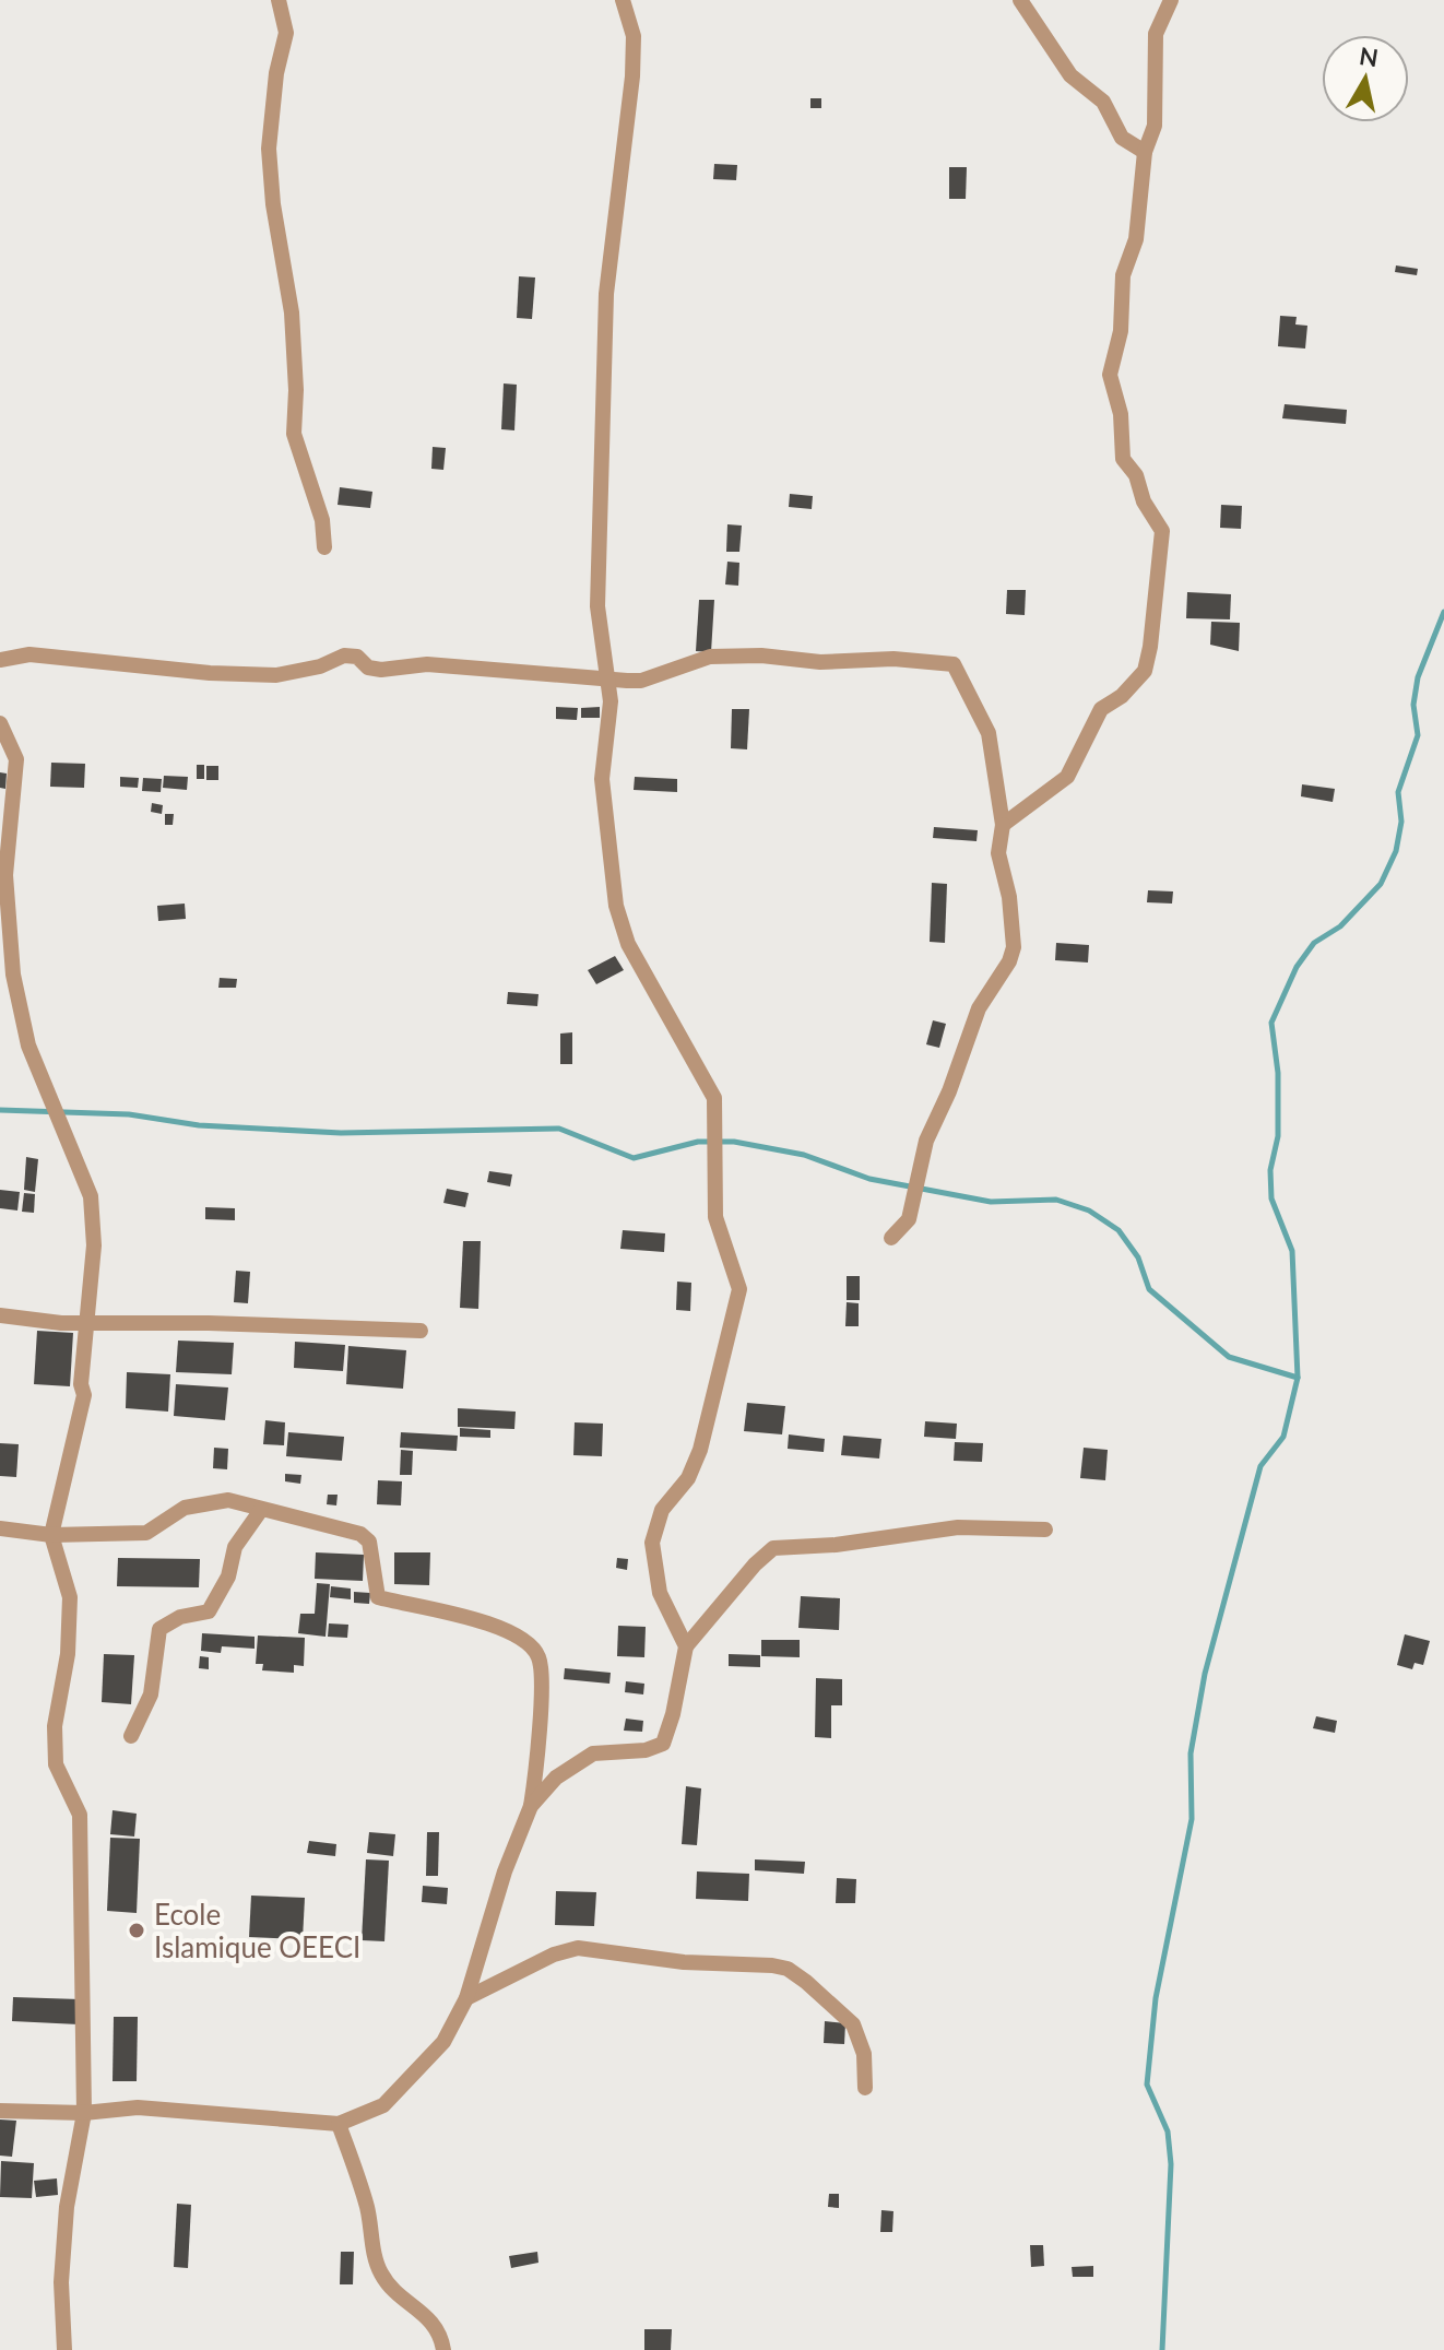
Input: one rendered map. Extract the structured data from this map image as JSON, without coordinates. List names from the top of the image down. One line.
{"places":["Ecole Islamique OEECI"],"north":"top"}
